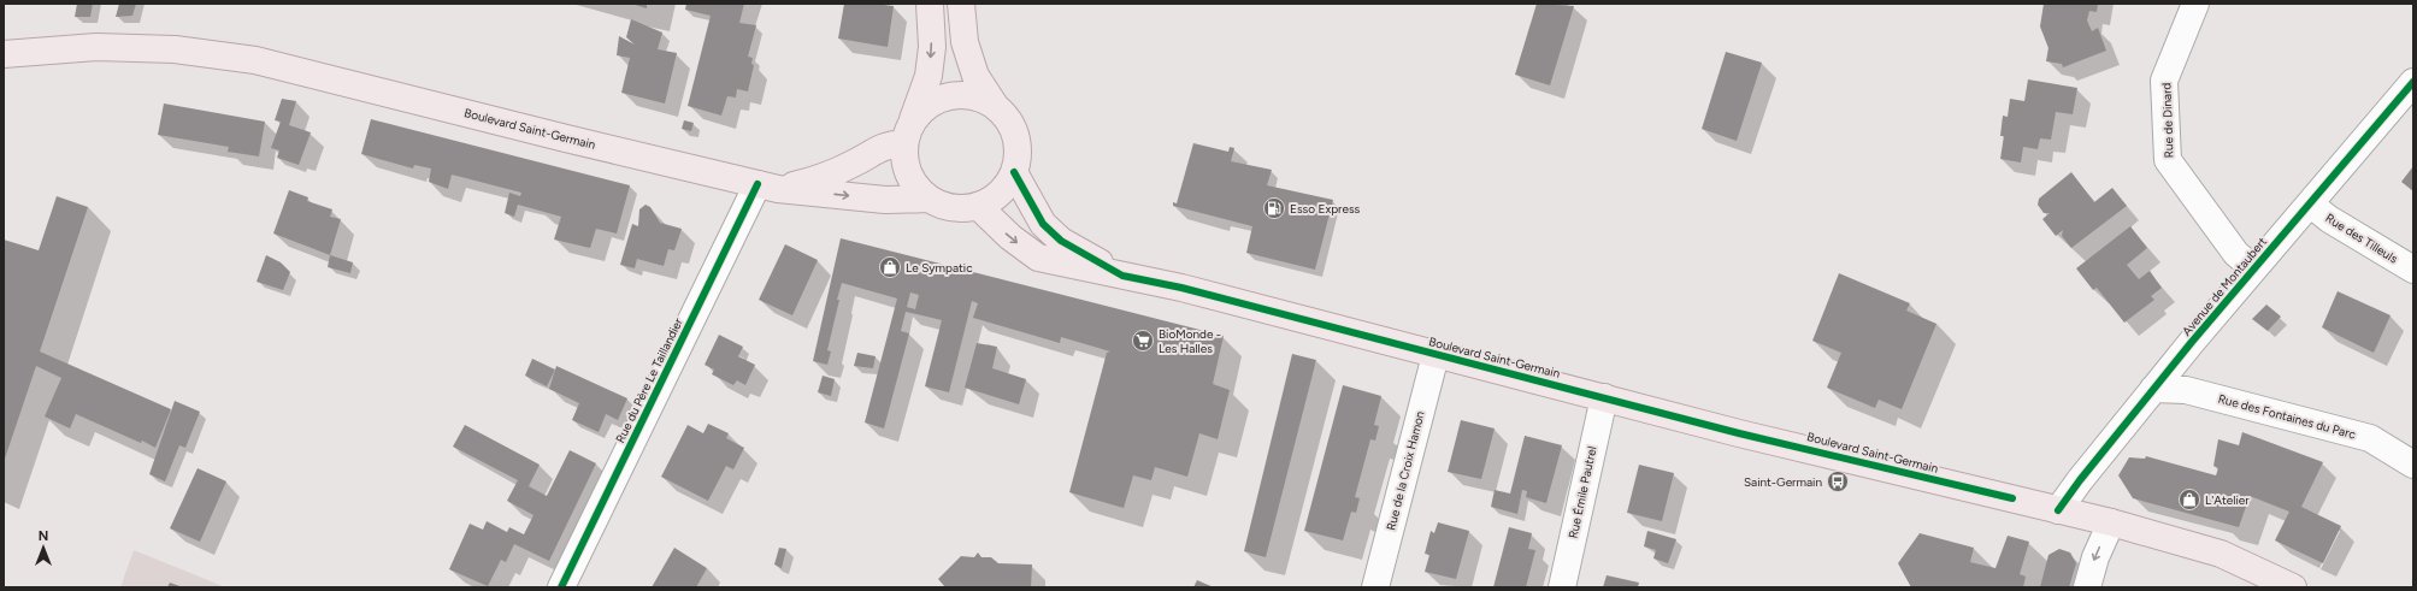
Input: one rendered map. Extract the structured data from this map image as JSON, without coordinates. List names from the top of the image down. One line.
{"streets":{"main road":["Boulevard Saint-Germain"],"street":["Rue de Dinard","Rue des Tilleuls","Avenue de Montaubert","Rue du Père Le Taillandier","Rue des Fontaines du Parc","Rue de la Croix Hamon","Rue Émile Pautrel"]},"crossings":[["Rue de Dinard","Avenue de Montaubert"],["Boulevard Saint-Germain","Avenue de Montaubert"],["Boulevard Saint-Germain","Rue du Père Le Taillandier"],["Boulevard Saint-Germain","Rue de la Croix Hamon"],["Boulevard Saint-Germain","Rue Émile Pautrel"],["Rue des Tilleuls","Avenue de Montaubert"],["Avenue de Montaubert","Rue des Fontaines du Parc"]],"places":{"fuel station":["Esso Express"],"shop":["Le Sympatic","L'Atelier"],"supermarket":["BioMonde - Les Halles"],"bus stop":["Saint-Germain"]},"north":"top"}
